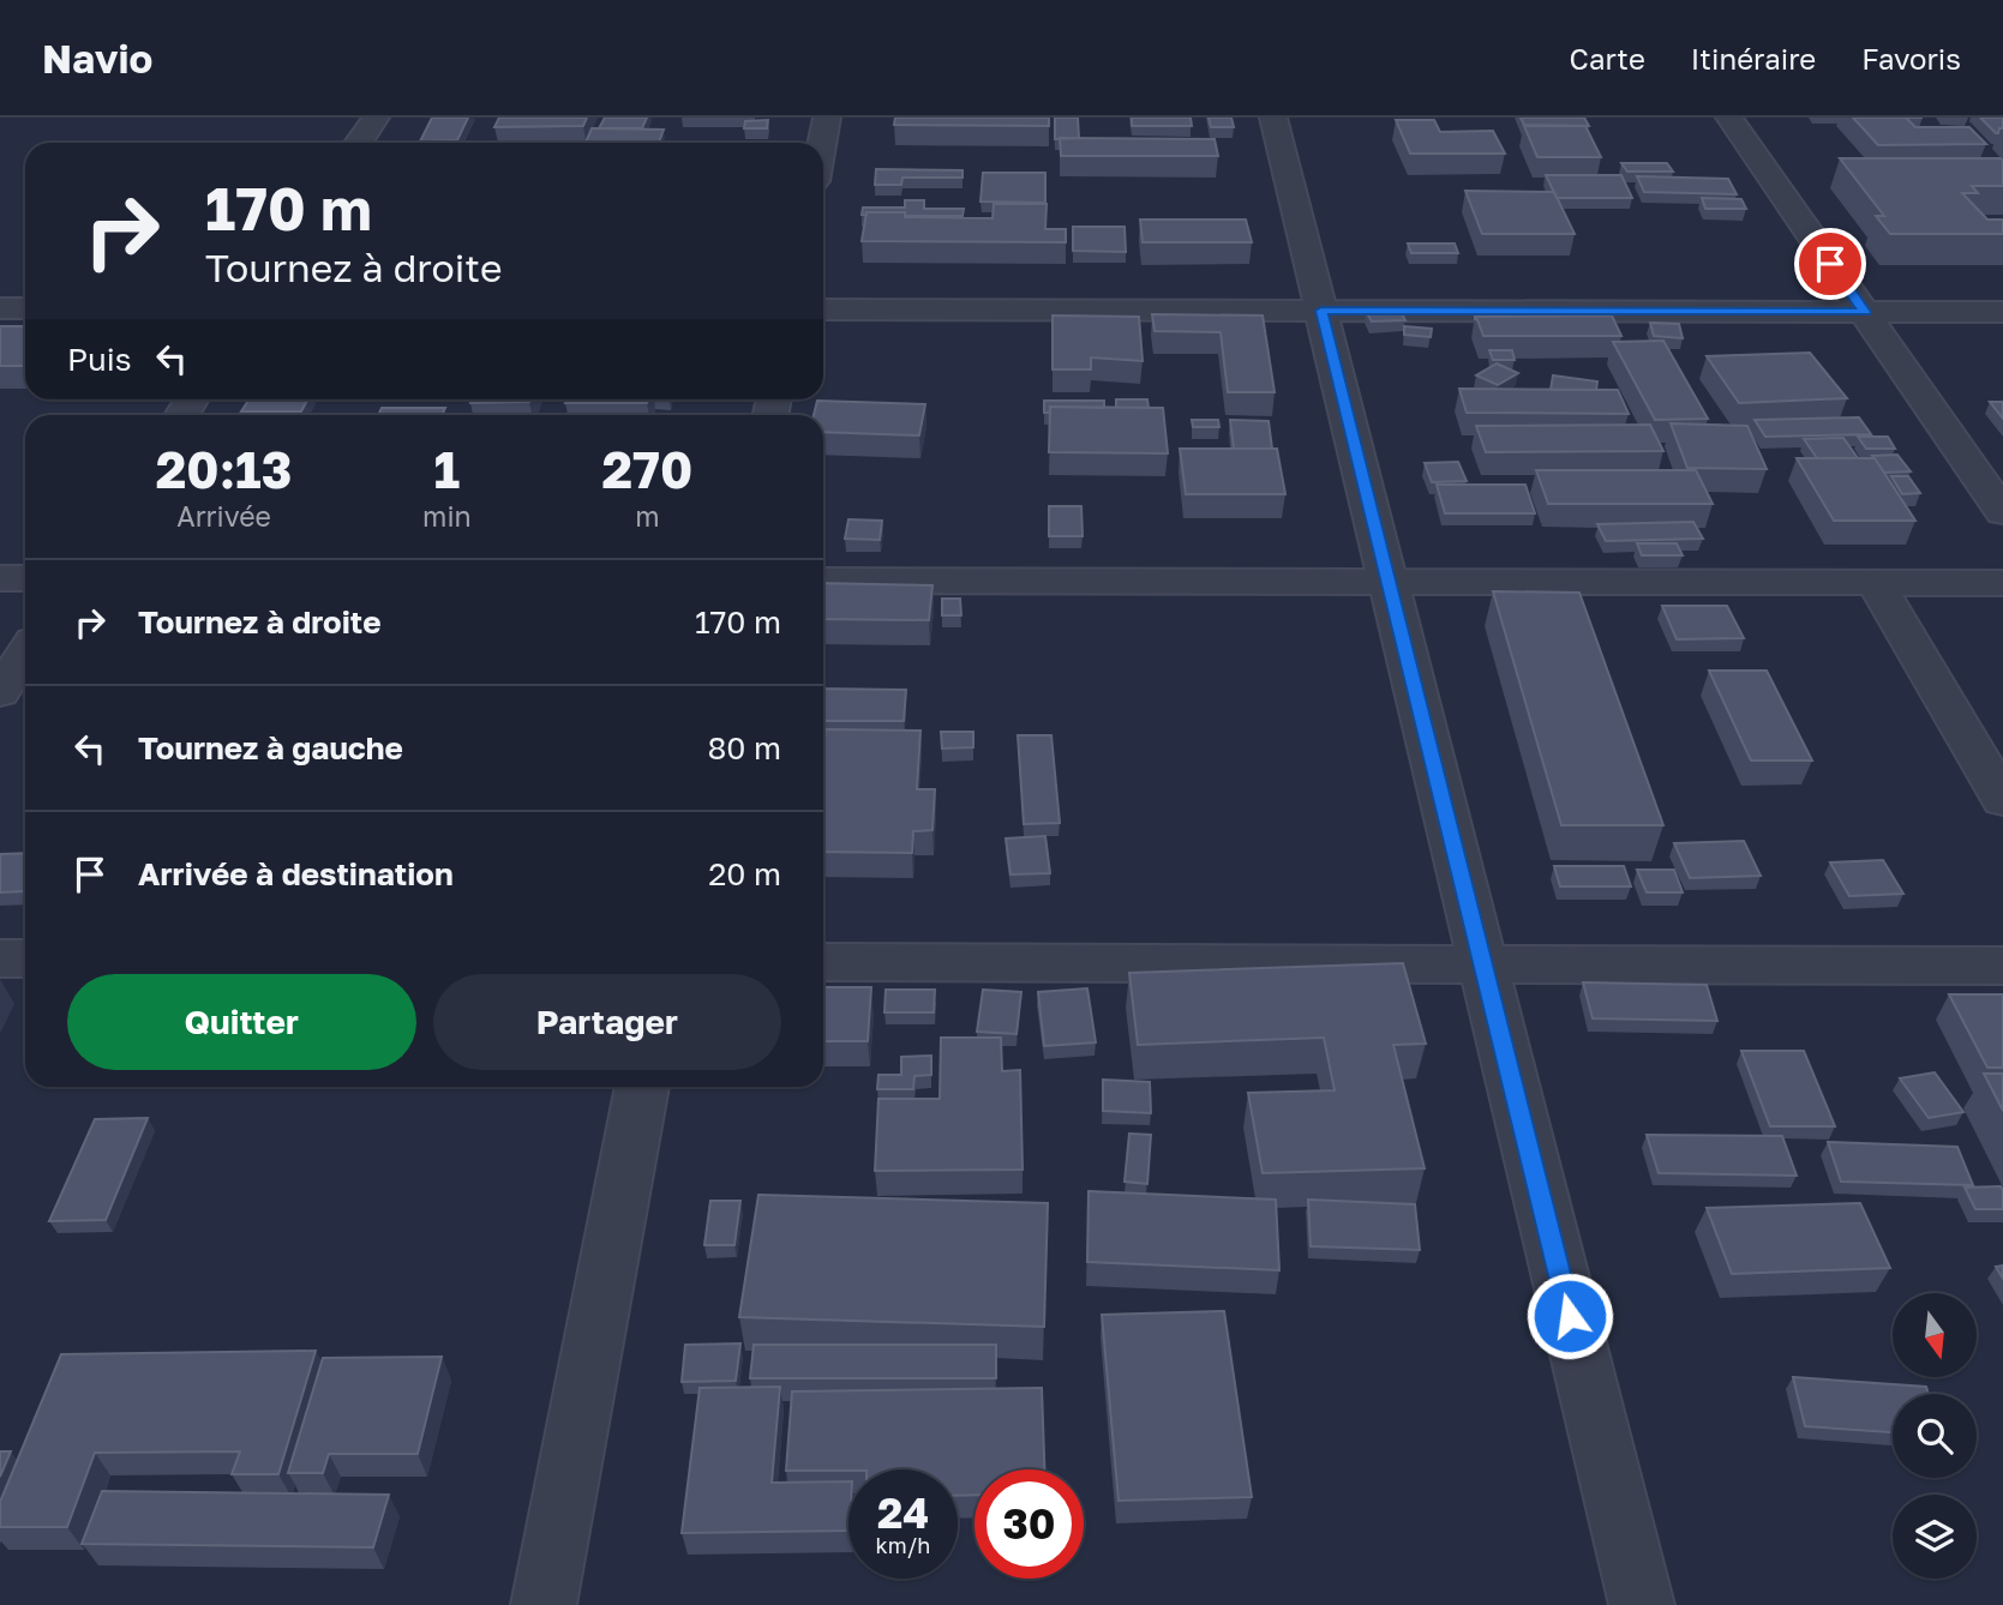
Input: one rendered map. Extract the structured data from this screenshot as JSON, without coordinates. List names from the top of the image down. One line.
{"north":"bottom","page":{"header":"Navio","nav":["Carte","Itinéraire","Favoris"],"turn":["170 m","Tournez à droite"],"then":"Puis","eta":["20:13","Arrivée","1","min","270","m"],"list":[{"name":"Tournez à droite","value":"170 m"},{"name":"Tournez à gauche","value":"80 m"},{"name":"Arrivée à destination","value":"20 m"}],"buttons":["Quitter","Partager"],"speed":"24 km/h","limit":"30"}}
